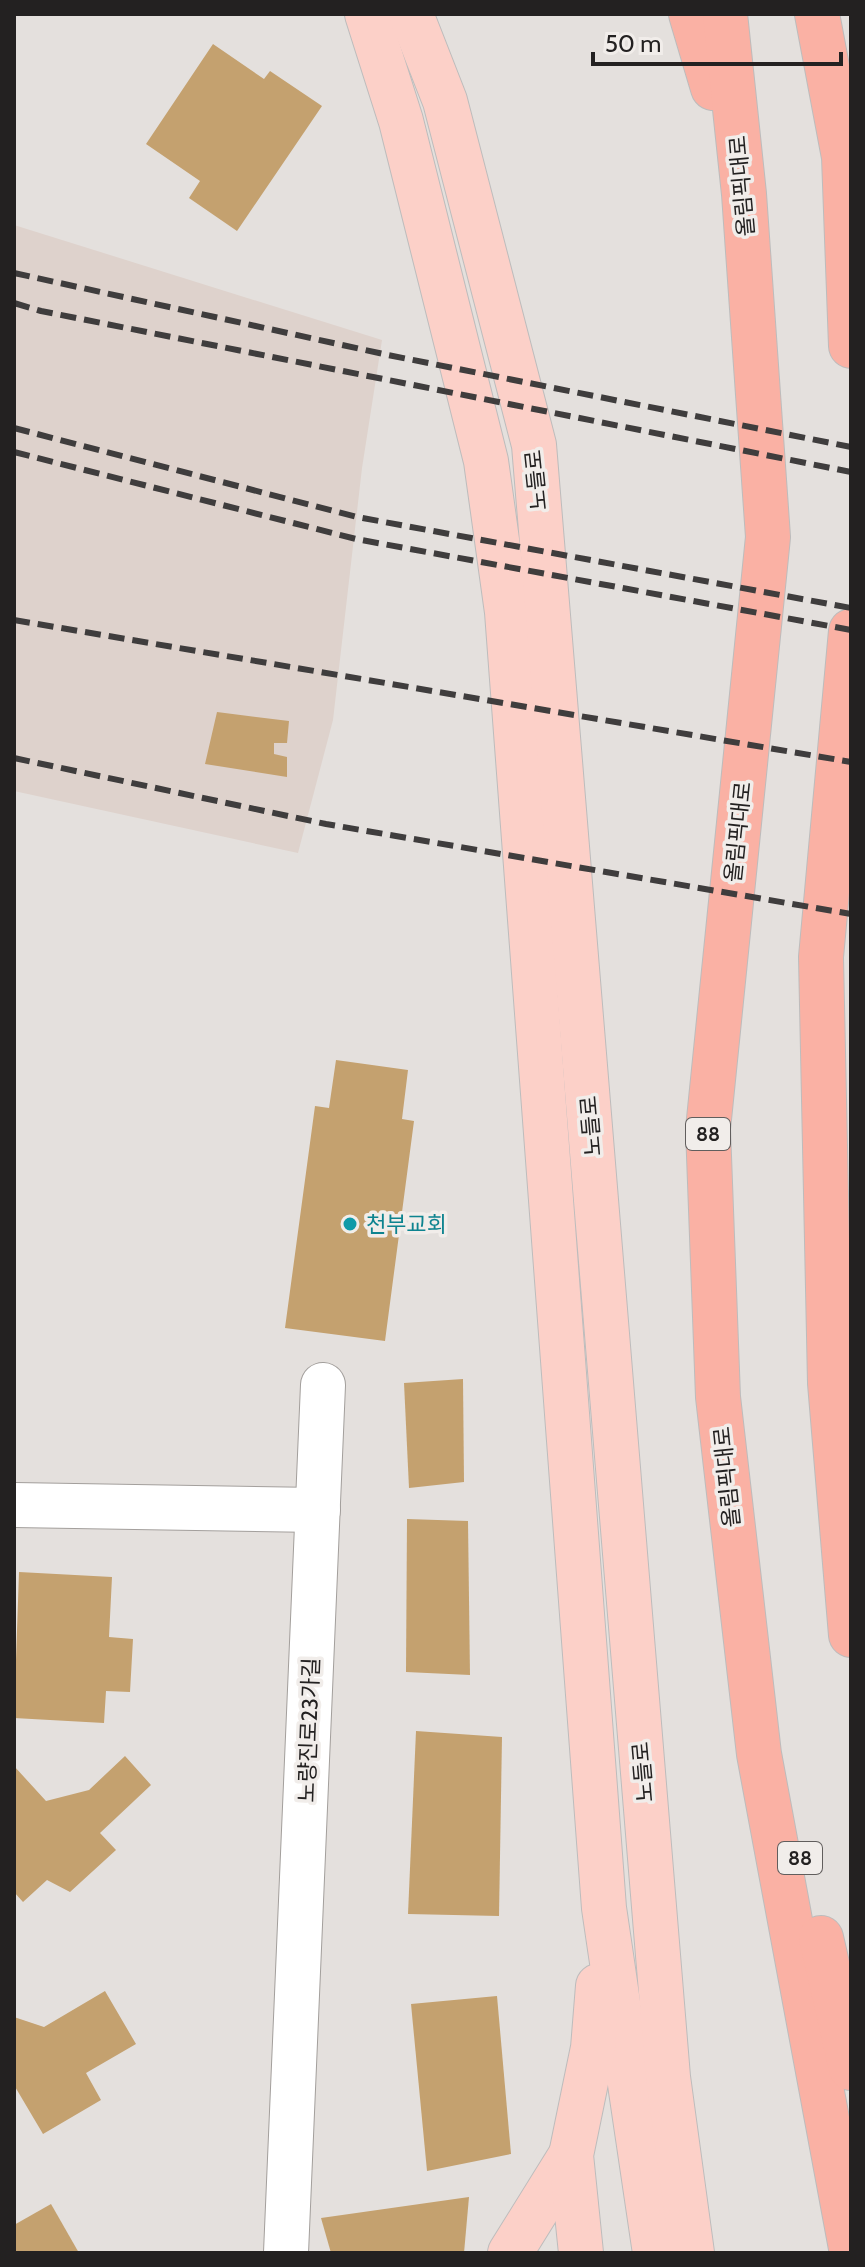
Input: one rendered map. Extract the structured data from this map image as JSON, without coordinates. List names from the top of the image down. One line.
{"streets":{"highway":["올림픽대로","88"],"main road":["노들로"],"street":["노량진로23가길"]},"places":["천부교회"],"scale_bar":"50 m"}
